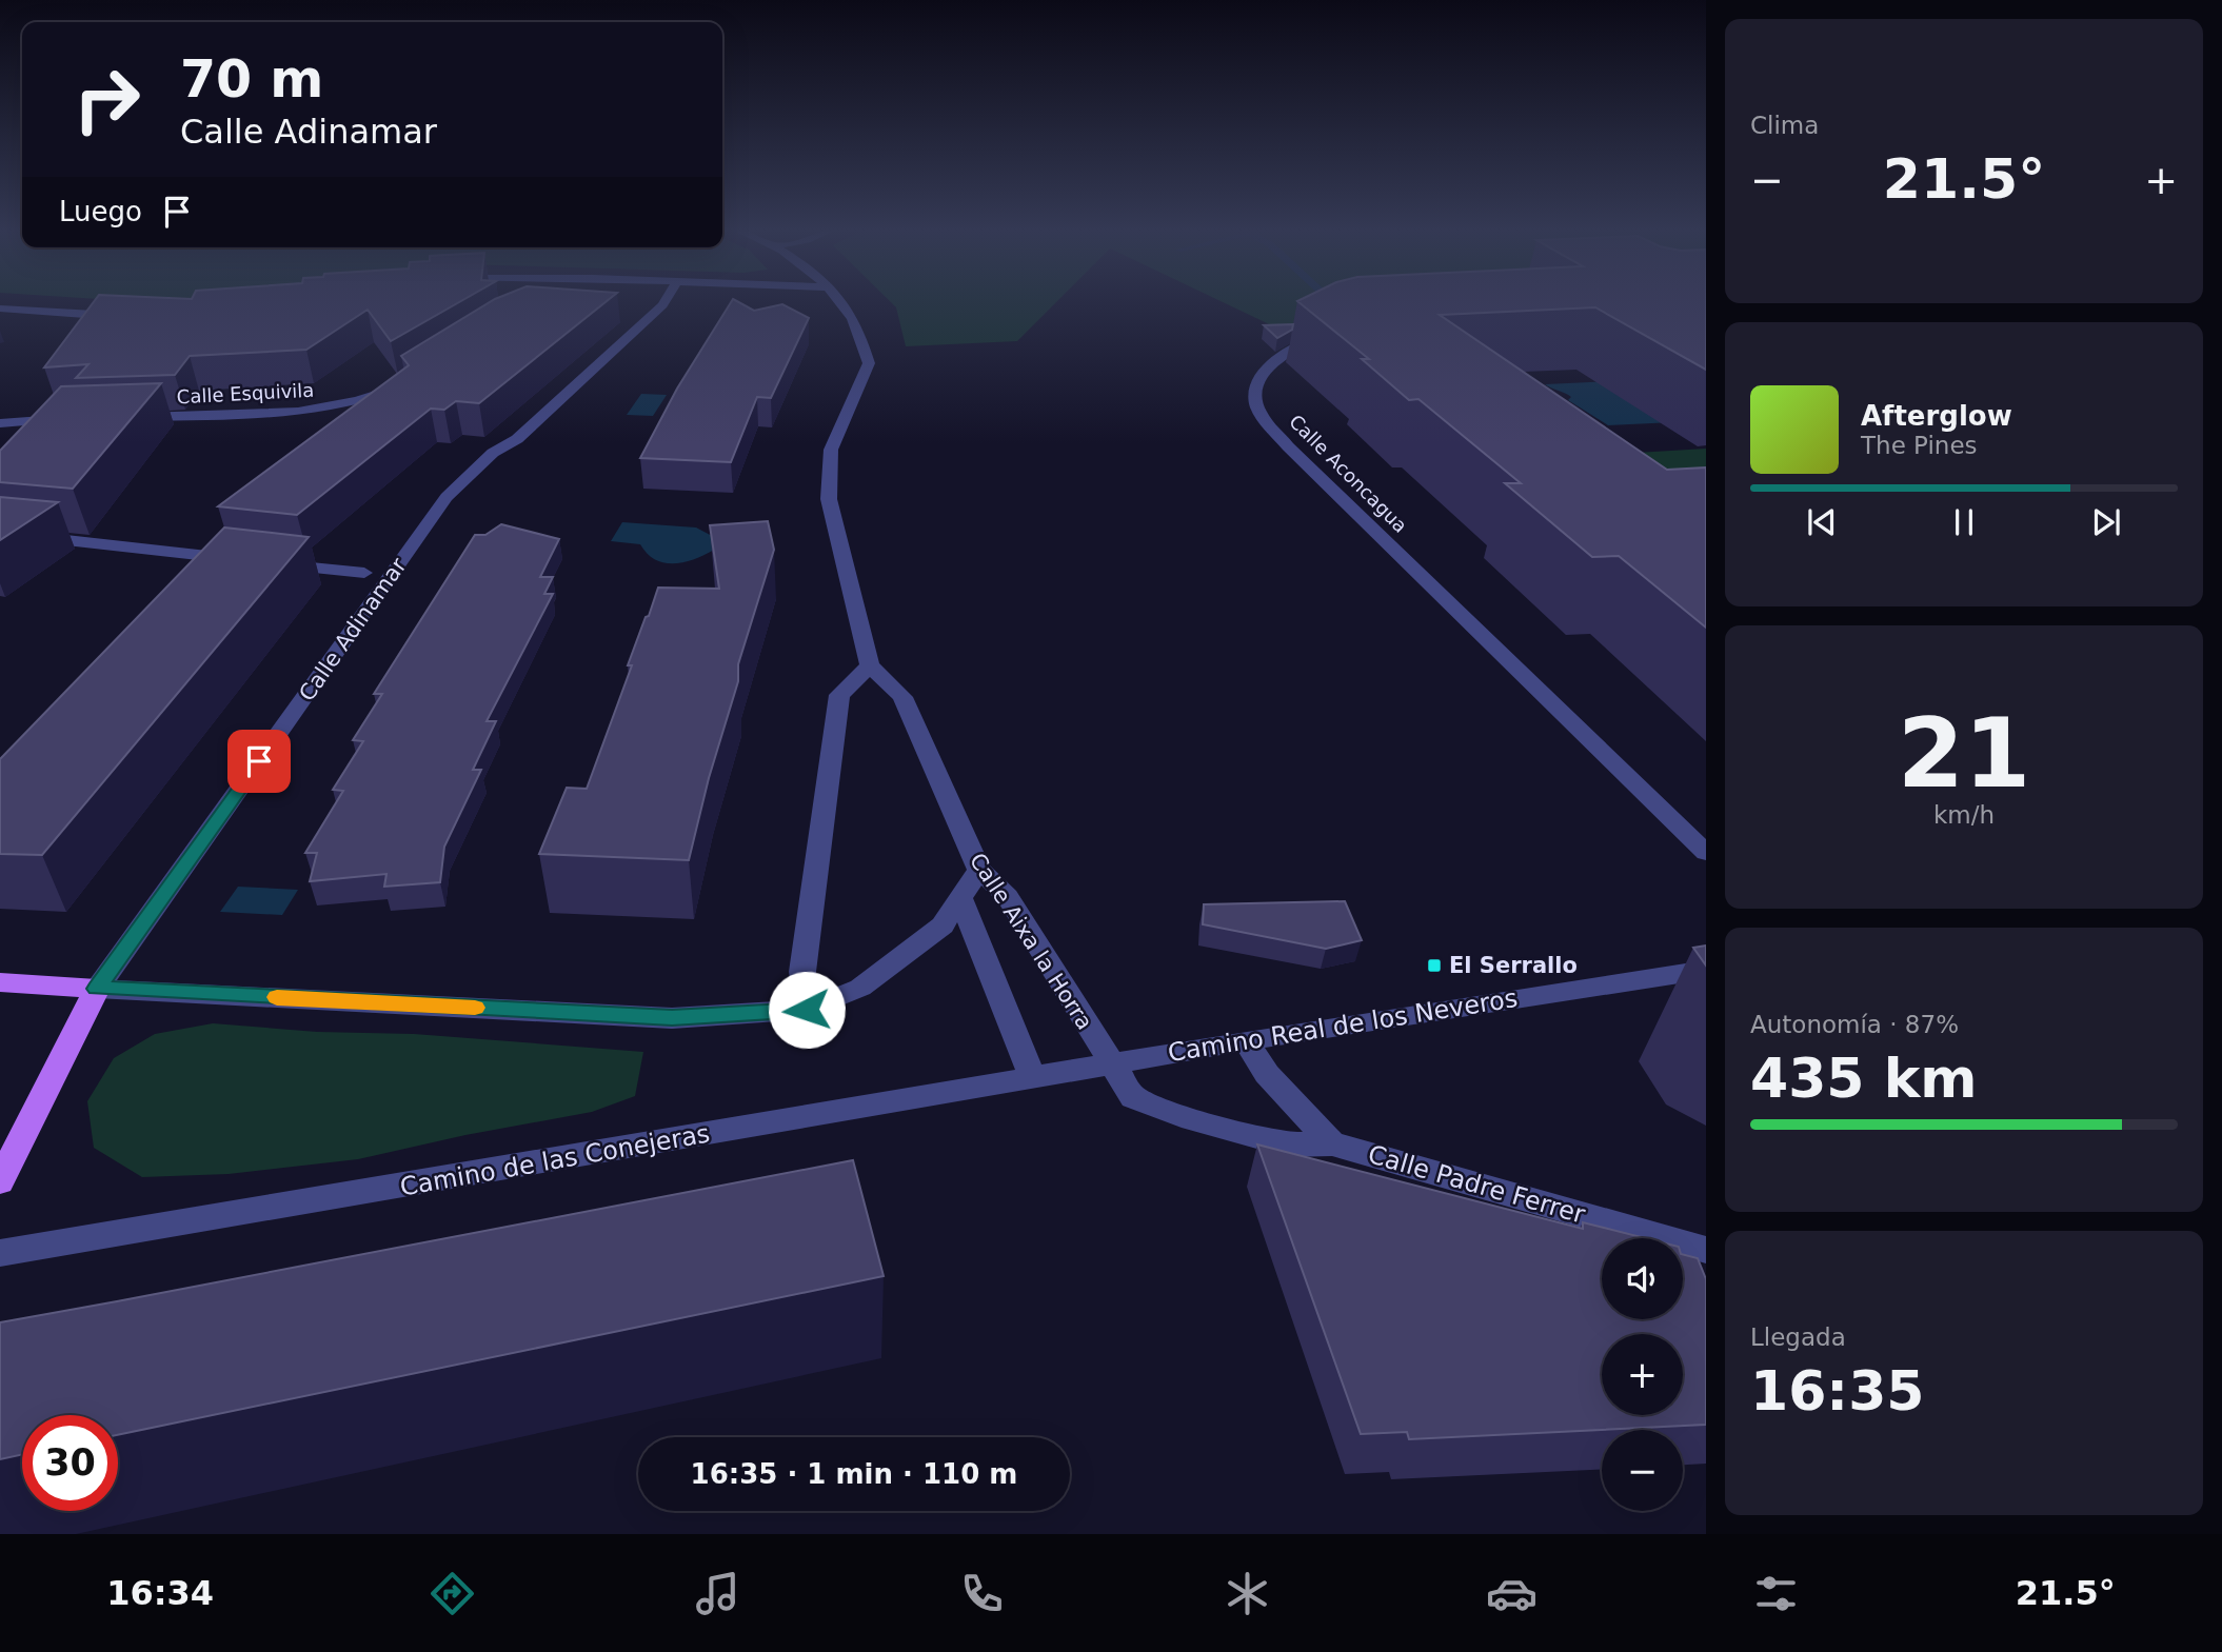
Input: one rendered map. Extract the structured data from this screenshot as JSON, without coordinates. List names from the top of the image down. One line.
{"streets":{"main road":["Calle Adinamar"],"street":["Calle Esquivila","Calle Aconcagua","Calle Aixa la Horra","Camino Real de los Neveros","Camino de las Conejeras","Calle Padre Ferrer"]},"crossings":[["Calle Aixa la Horra","Camino Real de los Neveros"],["Calle Aixa la Horra","Camino de las Conejeras"],["Calle Aixa la Horra","Calle Padre Ferrer"],["Camino Real de los Neveros","Camino de las Conejeras"],["Camino Real de los Neveros","Calle Padre Ferrer"],["Camino de las Conejeras","Calle Padre Ferrer"]],"places":{"transit":["El Serrallo"]},"page":{"tile":["Clima",["21","km/h"],["Autonomía · 87%","435 km"],["Llegada","16:35"]],"turn":["70 m","Calle Adinamar"],"heat":["−","21.5°","+"],"then":"Luego","song":["Afterglow","The Pines"],"map_buttons":["+","−"],"limit":"30","trip":"16:35 · 1 min · 110 m","tabs":["16:34","21.5°"]}}
